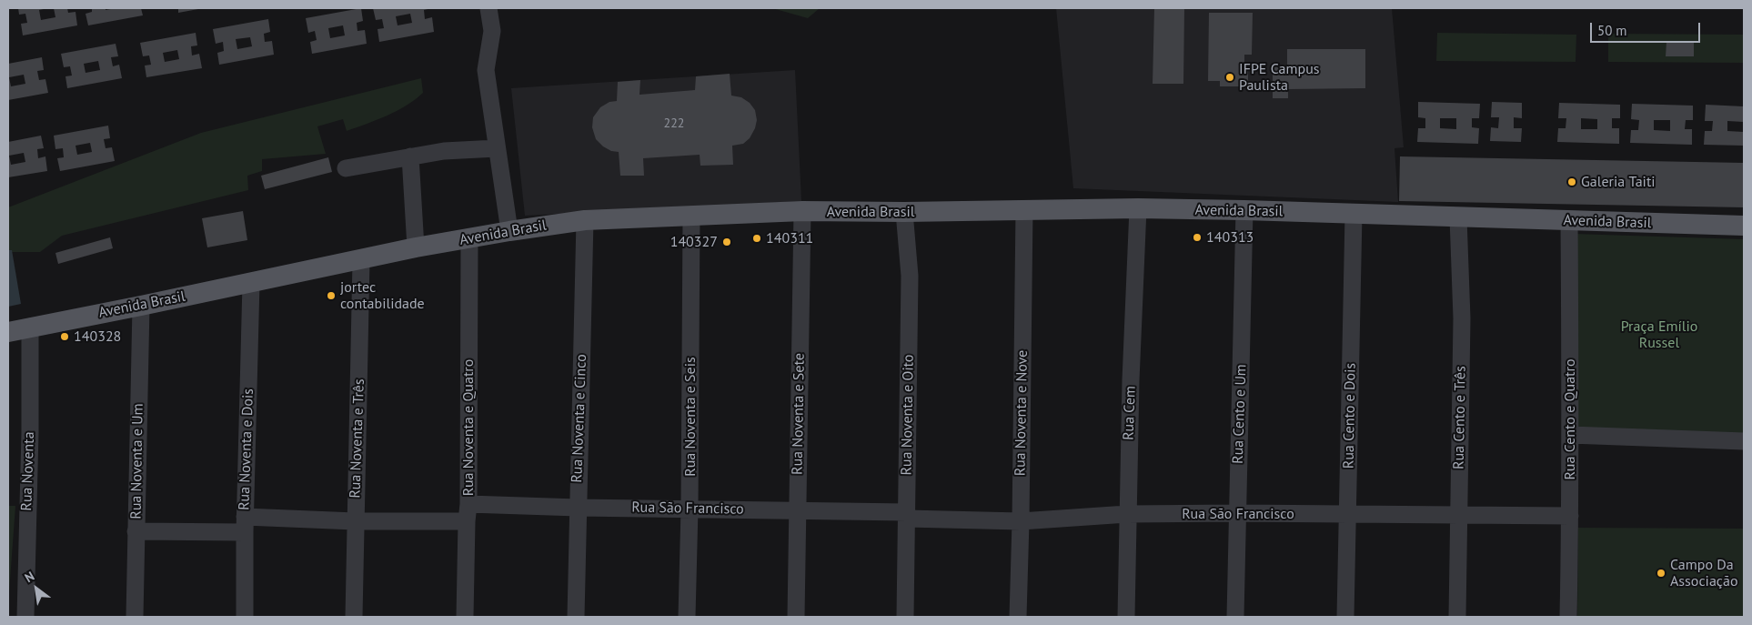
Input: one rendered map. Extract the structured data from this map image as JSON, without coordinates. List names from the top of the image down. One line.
{"streets":{"main road":["Avenida Brasil"],"street":["Rua Noventa e Nove","Rua Cem","Rua Noventa e Sete","Rua Cento e Um","Rua Noventa e Oito","Rua Cento e Dois","Rua Noventa e Seis","Rua Cento e Três","Rua Noventa e Cinco","Rua Cento e Quatro","Rua Noventa e Quatro","Rua Noventa e Três","Rua Noventa e Dois","Rua Noventa e Um","Rua Noventa","Rua São Francisco"]},"crossings":[["Avenida Brasil","Rua Noventa e Nove"],["Avenida Brasil","Rua Cem"],["Avenida Brasil","Rua Noventa e Sete"],["Avenida Brasil","Rua Cento e Um"],["Avenida Brasil","Rua Noventa e Oito"],["Avenida Brasil","Rua Cento e Dois"],["Avenida Brasil","Rua Noventa e Seis"],["Avenida Brasil","Rua Cento e Três"],["Avenida Brasil","Rua Noventa e Cinco"],["Avenida Brasil","Rua Cento e Quatro"],["Avenida Brasil","Rua Noventa e Quatro"],["Avenida Brasil","Rua Noventa e Três"],["Avenida Brasil","Rua Noventa e Dois"],["Avenida Brasil","Rua Noventa e Um"],["Avenida Brasil","Rua Noventa"],["Rua Noventa e Nove","Rua São Francisco"],["Rua Cem","Rua São Francisco"],["Rua Noventa e Sete","Rua São Francisco"],["Rua Cento e Um","Rua São Francisco"],["Rua Noventa e Oito","Rua São Francisco"],["Rua Cento e Dois","Rua São Francisco"],["Rua Noventa e Seis","Rua São Francisco"],["Rua Cento e Três","Rua São Francisco"],["Rua Noventa e Cinco","Rua São Francisco"],["Rua Cento e Quatro","Rua São Francisco"],["Rua Noventa e Quatro","Rua São Francisco"],["Rua Noventa e Três","Rua São Francisco"],["Rua Noventa e Dois","Rua São Francisco"],["Rua Noventa e Um","Rua São Francisco"]],"parks":["Praça Emílio Russel"],"places":["IFPE Campus Paulista","Galeria Taiti","140313","140311","140327","jortec contabilidade","140328","Campo Da Associação"],"house_numbers":["222"],"scale_bar":"50 m","north":"top left"}
